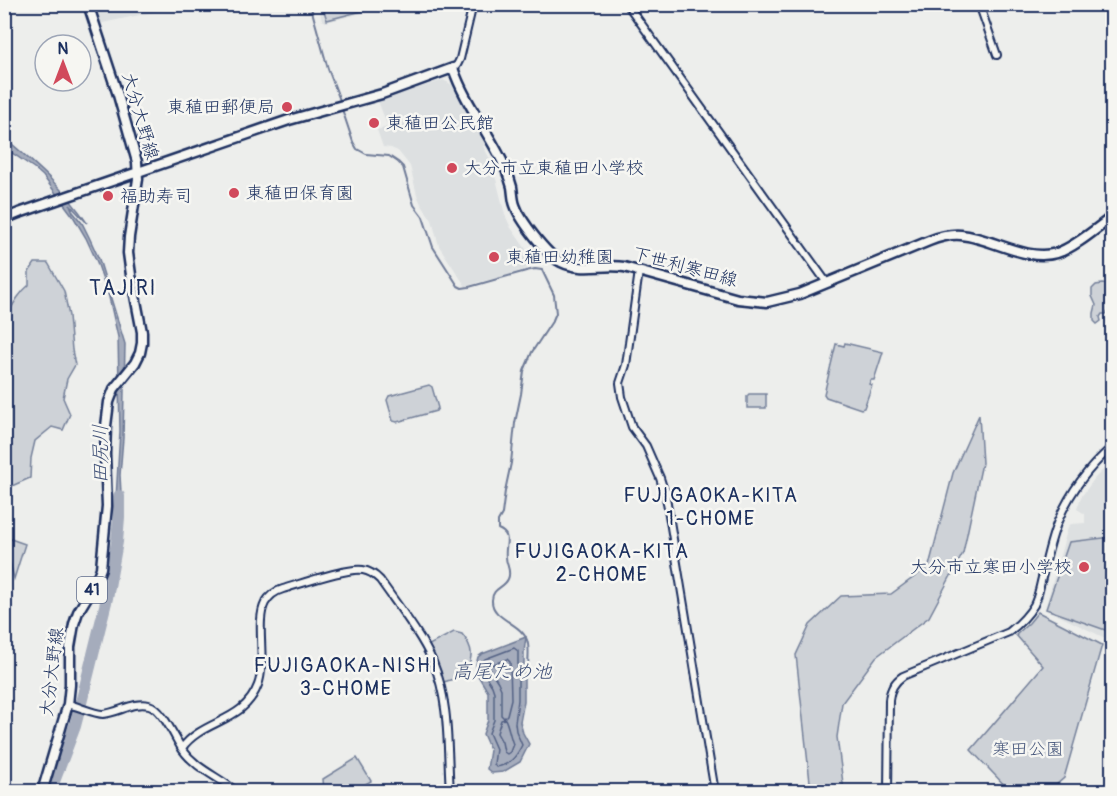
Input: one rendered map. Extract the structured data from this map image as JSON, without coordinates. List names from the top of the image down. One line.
{"streets":{"main road":["大分大野線","下世利寒田線","41"]},"districts":["TAJIRI","FUJIGAOKA-KITA 1-CHOME","FUJIGAOKA-KITA 2-CHOME","FUJIGAOKA-NISHI 3-CHOME"],"water":["田尻川","高尾ため池"],"parks":["寒田公園"],"places":["東稙田郵便局","東稙田公民館","大分市立東稙田小学校","東稙田保育園","福助寿司","東稙田幼稚園","大分市立寒田小学校"],"north":"top"}
